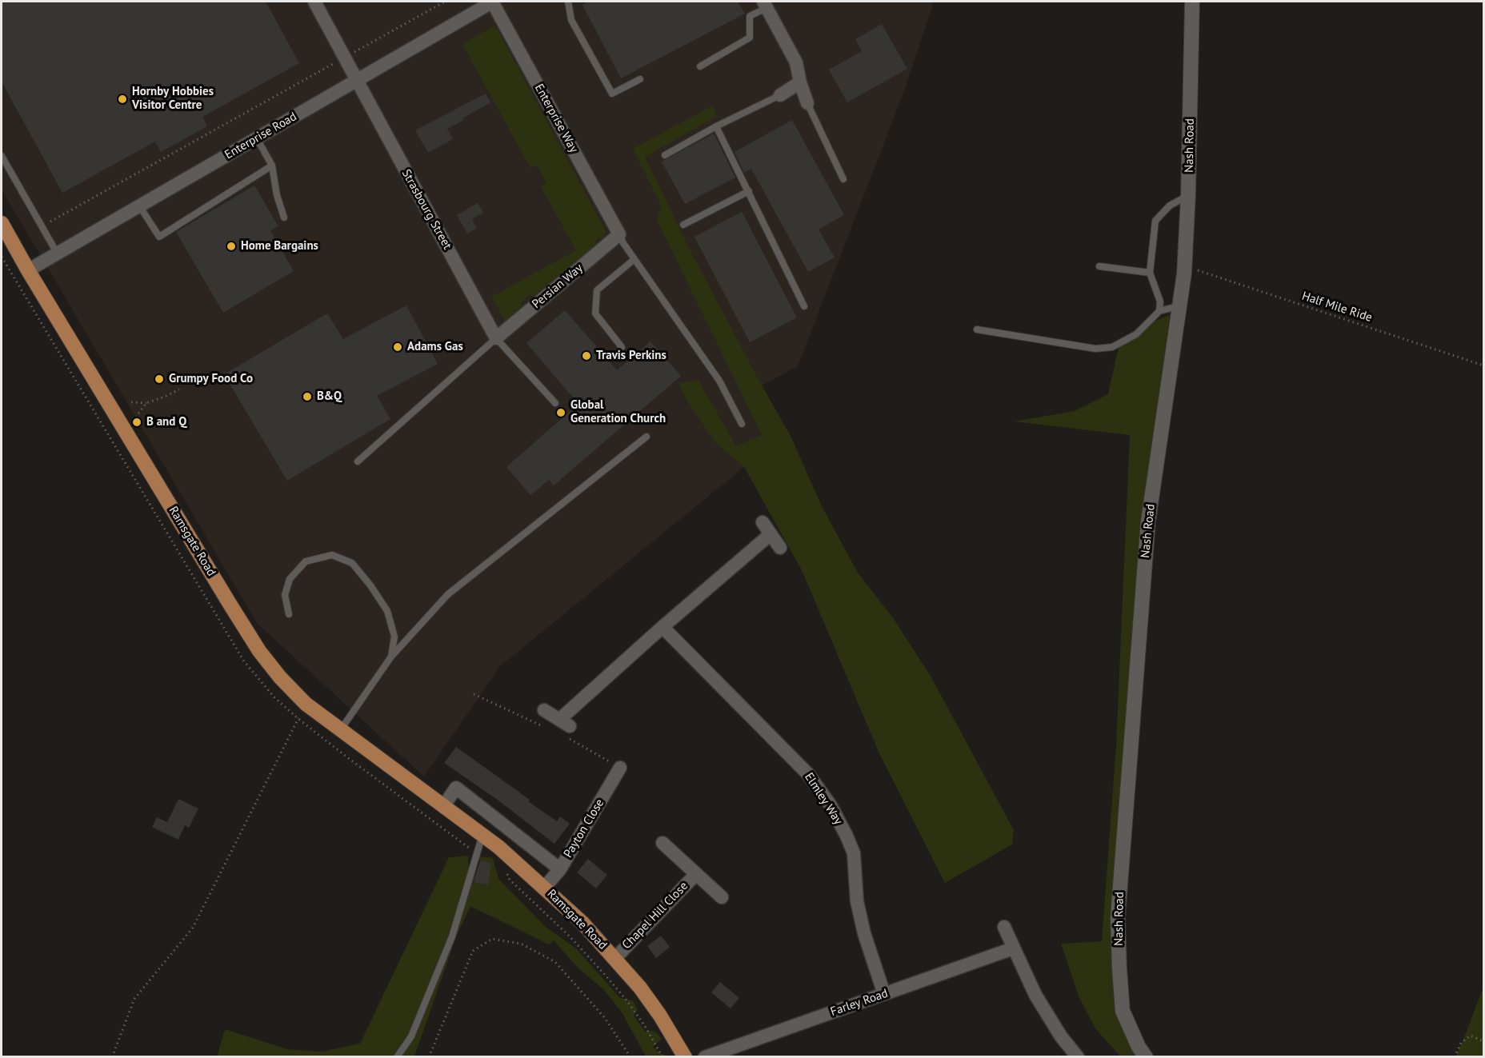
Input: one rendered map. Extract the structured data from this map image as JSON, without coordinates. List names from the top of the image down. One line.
{"streets":{"main road":["Ramsgate Road"],"street":["Enterprise Way","Enterprise Road","Nash Road","Strasbourg Street","Persian Way","Elmley Way","Payton Close","Chapel Hill Close","Farley Road"],"path":["Half Mile Ride"]},"crossings":[["Enterprise Way","Enterprise Road"],["Enterprise Way","Persian Way"],["Enterprise Road","Strasbourg Street"],["Enterprise Road","Ramsgate Road"],["Nash Road","Half Mile Ride"],["Strasbourg Street","Persian Way"],["Ramsgate Road","Payton Close"],["Ramsgate Road","Chapel Hill Close"],["Elmley Way","Farley Road"]],"places":["Hornby Hobbies Visitor Centre","Home Bargains","Adams Gas","Travis Perkins","Grumpy Food Co","B&Q","Global Generation Church","B and Q"]}
